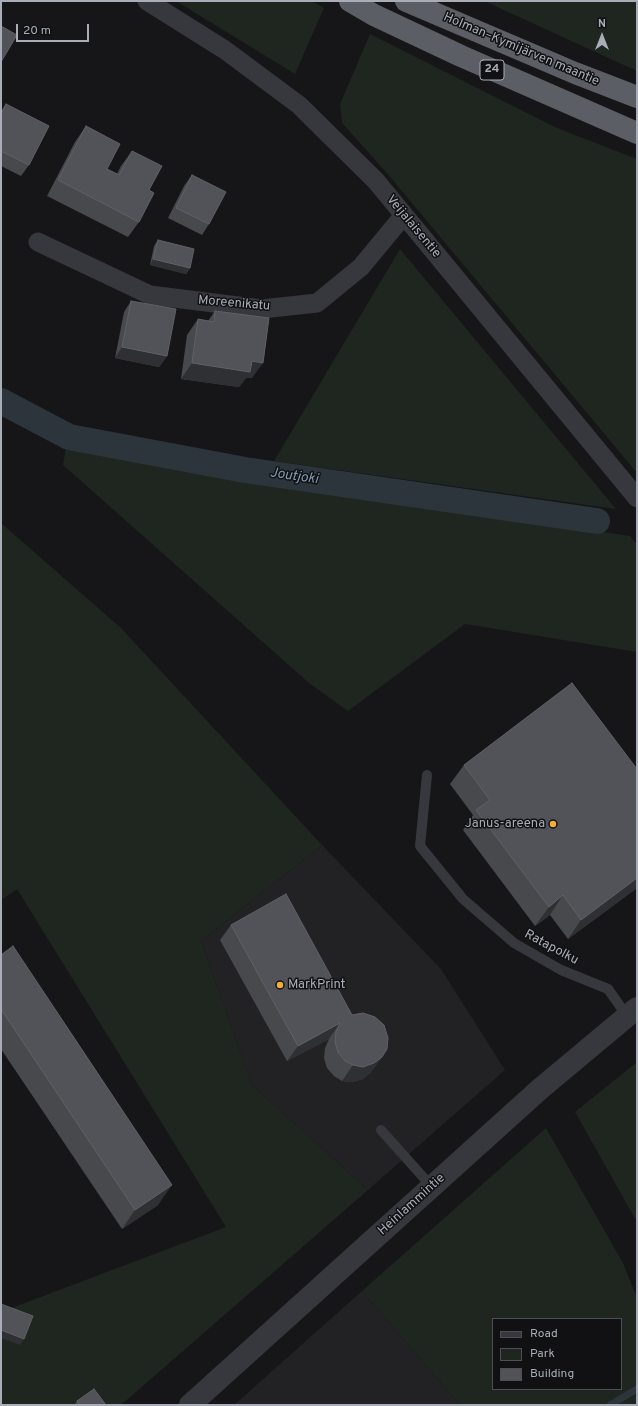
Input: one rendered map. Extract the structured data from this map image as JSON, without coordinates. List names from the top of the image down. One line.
{"streets":{"highway":["Holman–Kymijärven maantie","24"],"street":["Veijalaisentie","Moreenikatu","Heinlammintie"],"lane":["Ratapolku"]},"crossings":[["Veijalaisentie","Moreenikatu"],["Ratapolku","Heinlammintie"]],"water":["Joutjoki"],"places":["Janus-areena","MarkPrint"],"legend":["Road","Park","Building"],"scale_bar":"20 m","north":"top"}
